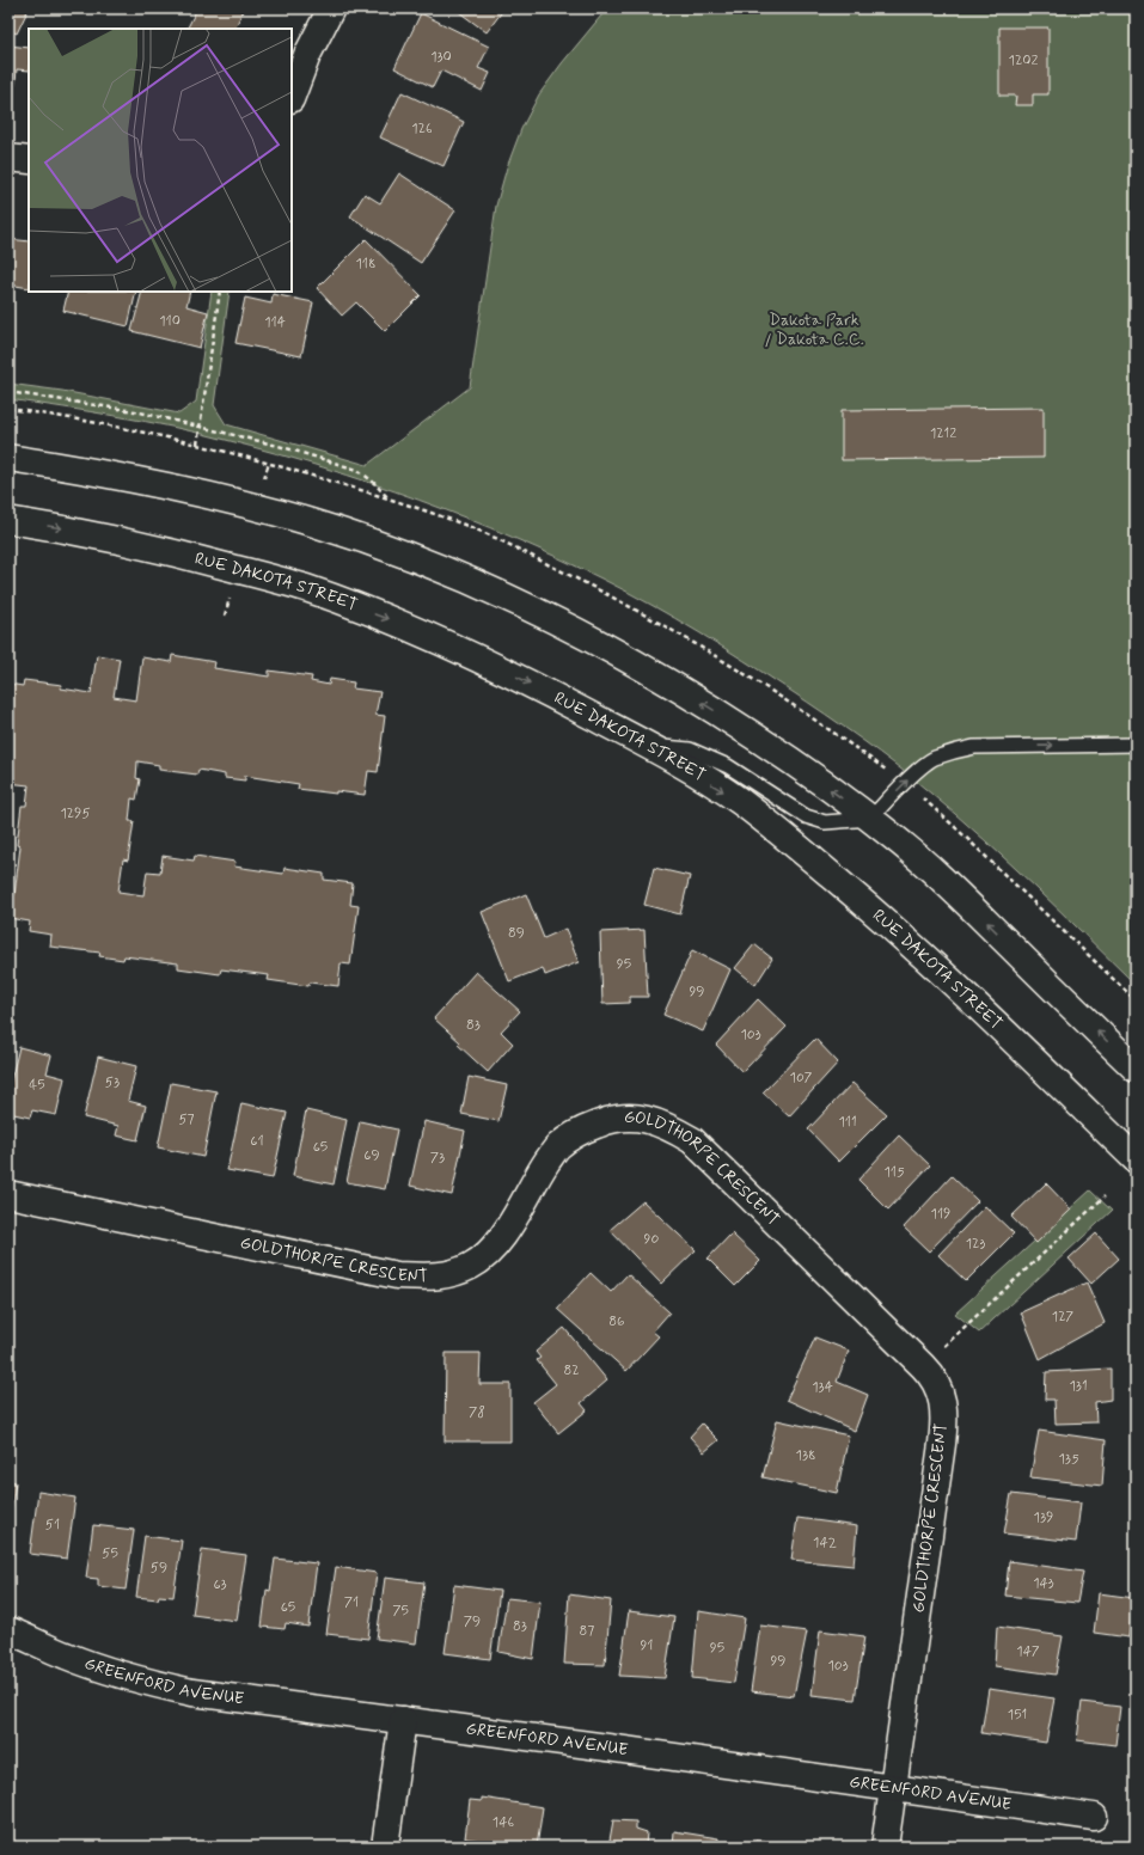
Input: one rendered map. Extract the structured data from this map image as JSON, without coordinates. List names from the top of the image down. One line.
{"streets":{"street":["RUE DAKOTA STREET","GOLDTHORPE CRESCENT","GREENFORD AVENUE"]},"crossings":[["GOLDTHORPE CRESCENT","GREENFORD AVENUE"]],"parks":["Dakota Park / Dakota C.C."],"house_numbers":["130","1202","126","118","110","114","1212","1295","89","95","99","83","103","107","53","45","57","111","61","65","69","73","115","119","90","123","127","86","82","131","134","78","138","135","139","51","142","55","59","143","63","71","65","75","79","83","87","91","95","147","99","103","151","146"]}
